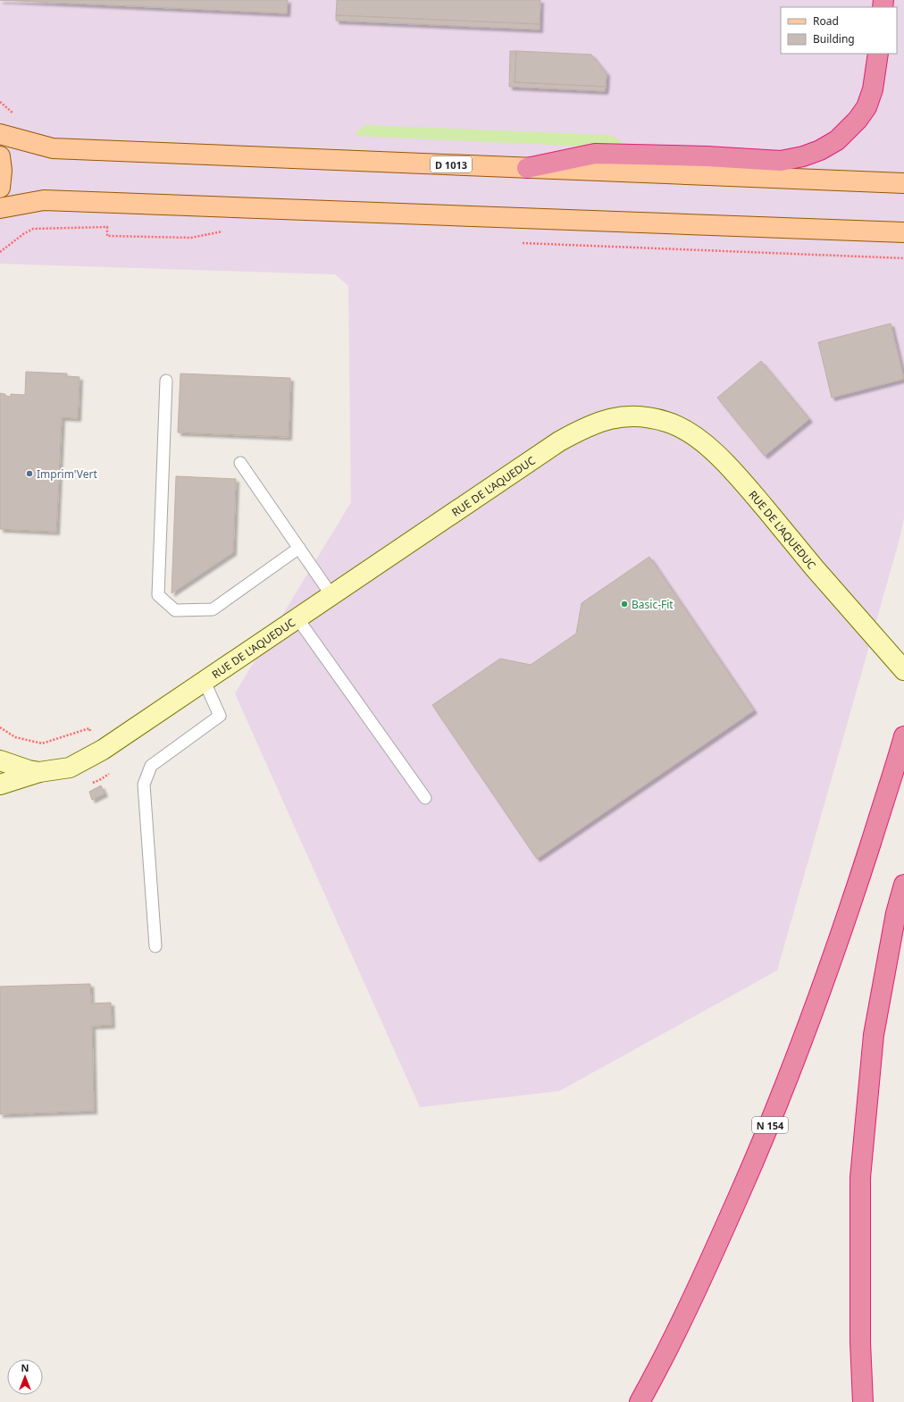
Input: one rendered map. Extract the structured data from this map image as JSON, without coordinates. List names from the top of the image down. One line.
{"streets":{"highway":["N 154"],"main road":["D 1013"],"street":["RUE DE L'AQUEDUC"]},"places":["Imprim'Vert","Basic-Fit"],"legend":["Road","Building"],"north":"top"}
